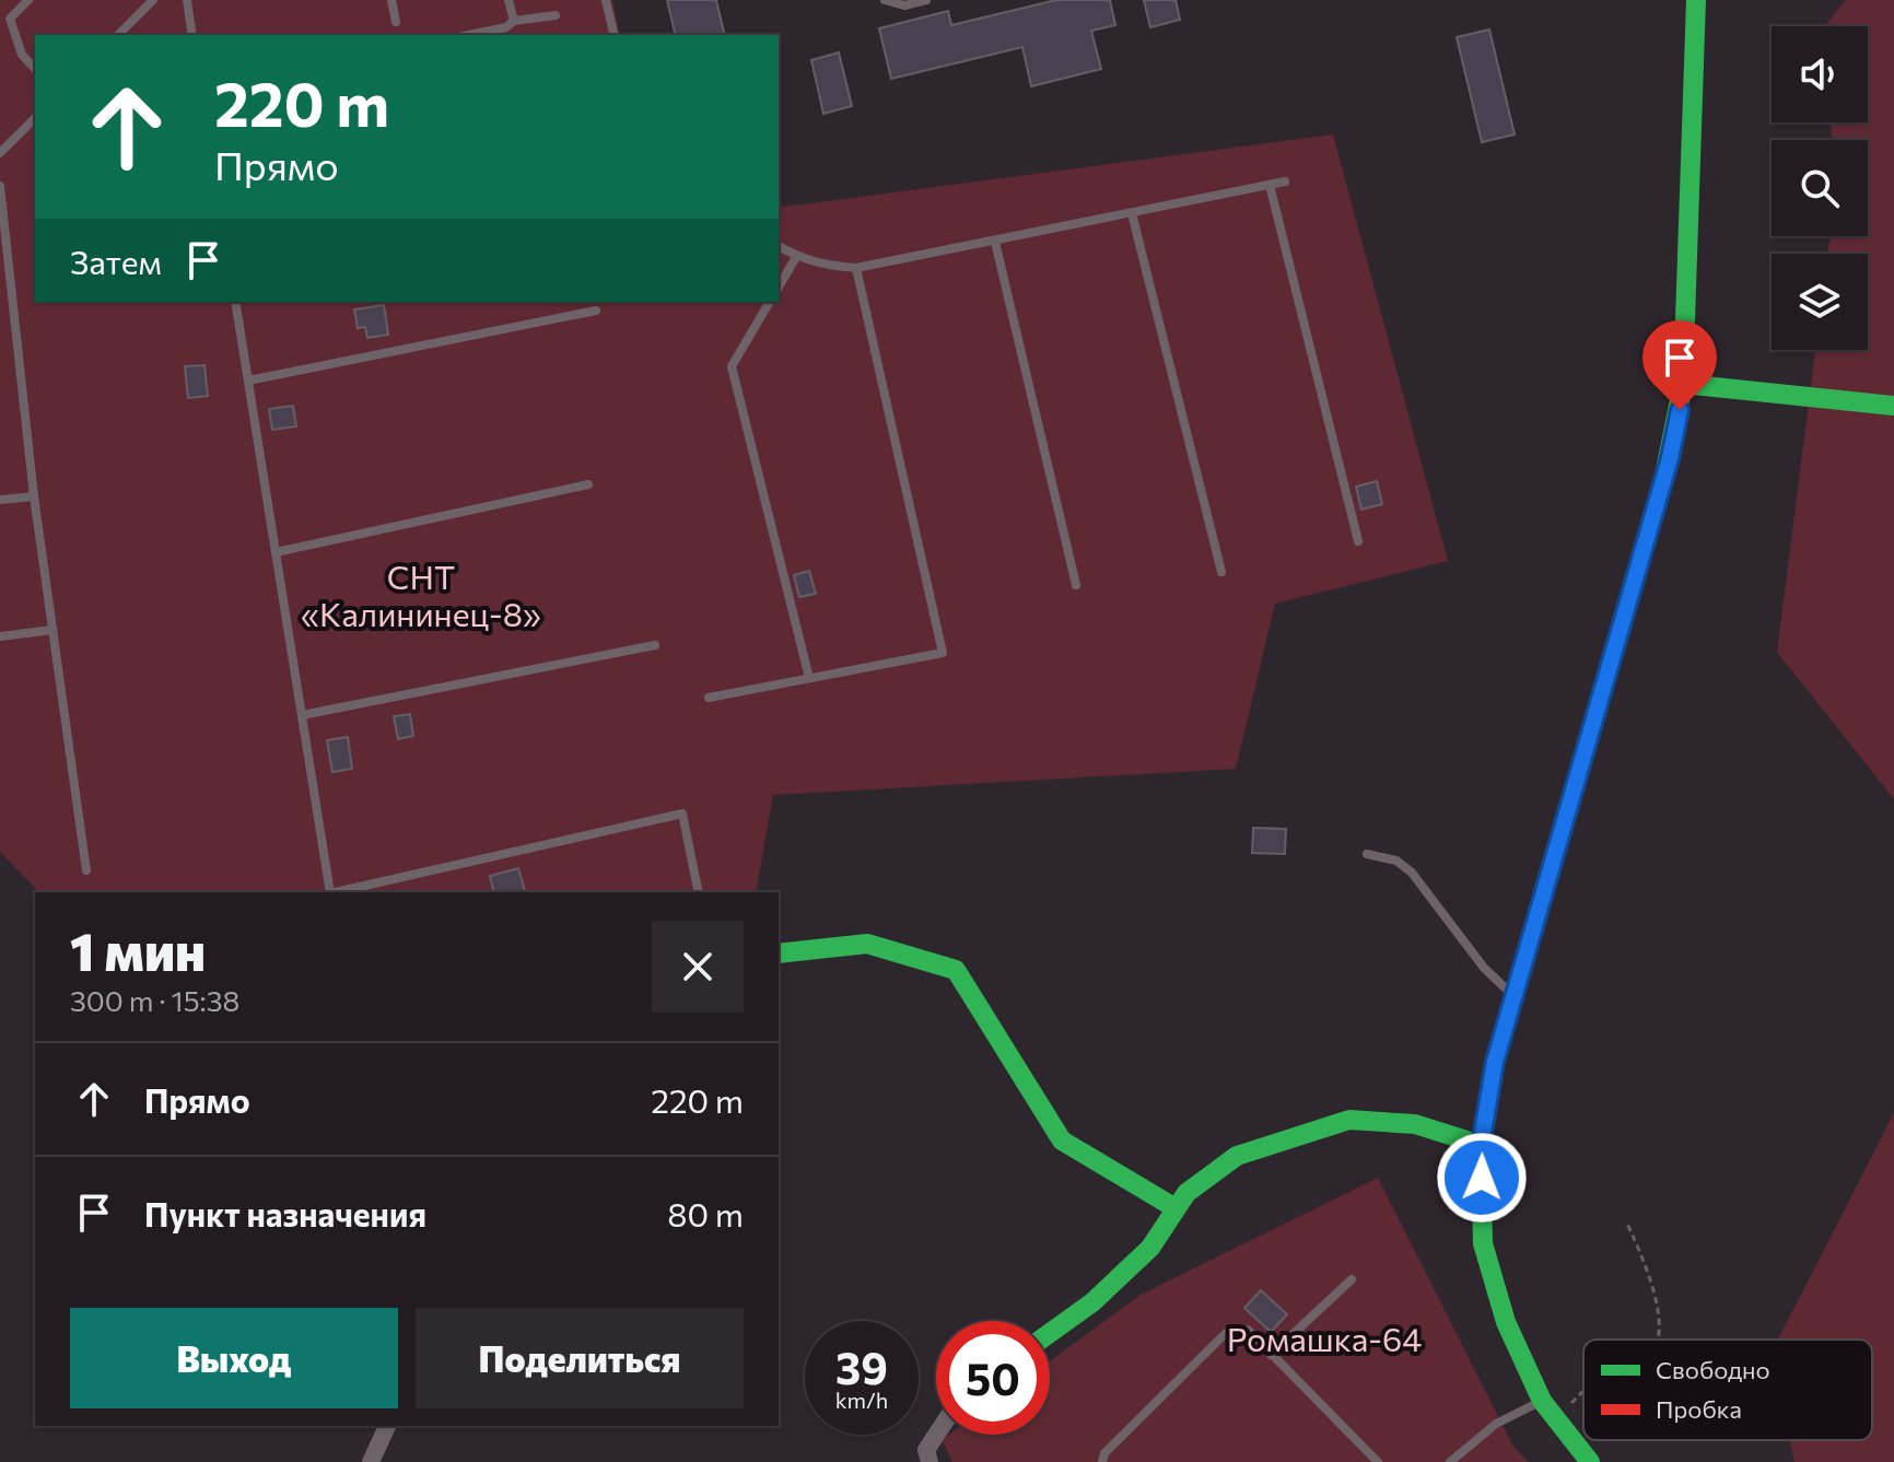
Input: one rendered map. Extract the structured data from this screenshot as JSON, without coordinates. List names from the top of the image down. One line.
{"parks":["СНТ «Калининец-8»","Ромашка-64"],"legend":["Свободно","Пробка"],"page":{"turn":["220 m","Прямо"],"then":"Затем","heading":["1 мин","300 m · 15:38"],"list":[{"name":"Прямо","value":"220 m"},{"name":"Пункт назначения","value":"80 m"}],"buttons":["Выход","Поделиться"],"speed":"39 km/h","limit":"50"}}
